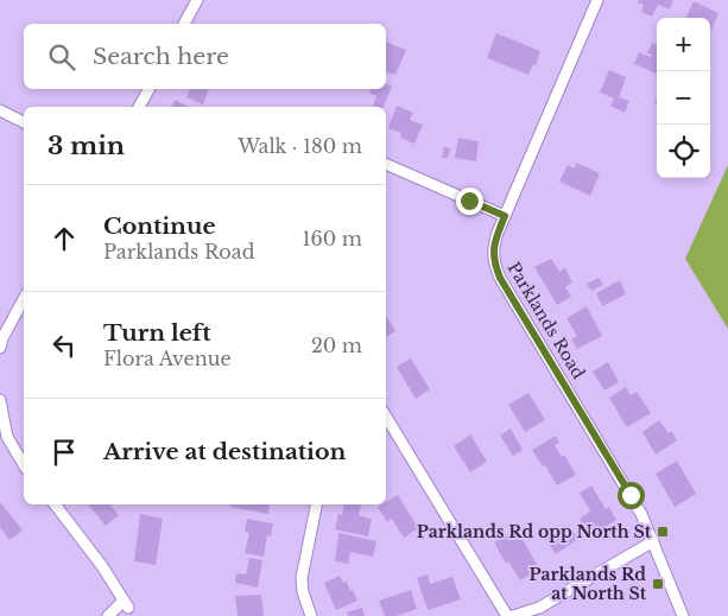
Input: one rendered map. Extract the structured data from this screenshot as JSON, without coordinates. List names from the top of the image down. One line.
{"streets":{"street":["Parklands Road"]},"places":{"transit":["Parklands Rd opp North St","Parklands Rd at North St"]},"page":{"map_buttons":["+","−"],"search":"Search here","heading":["3 min","Walk · 180 m"],"list":[["Continue","Parklands Road","160 m"],["Turn left","Flora Avenue","20 m"],"Arrive at destination"]}}
